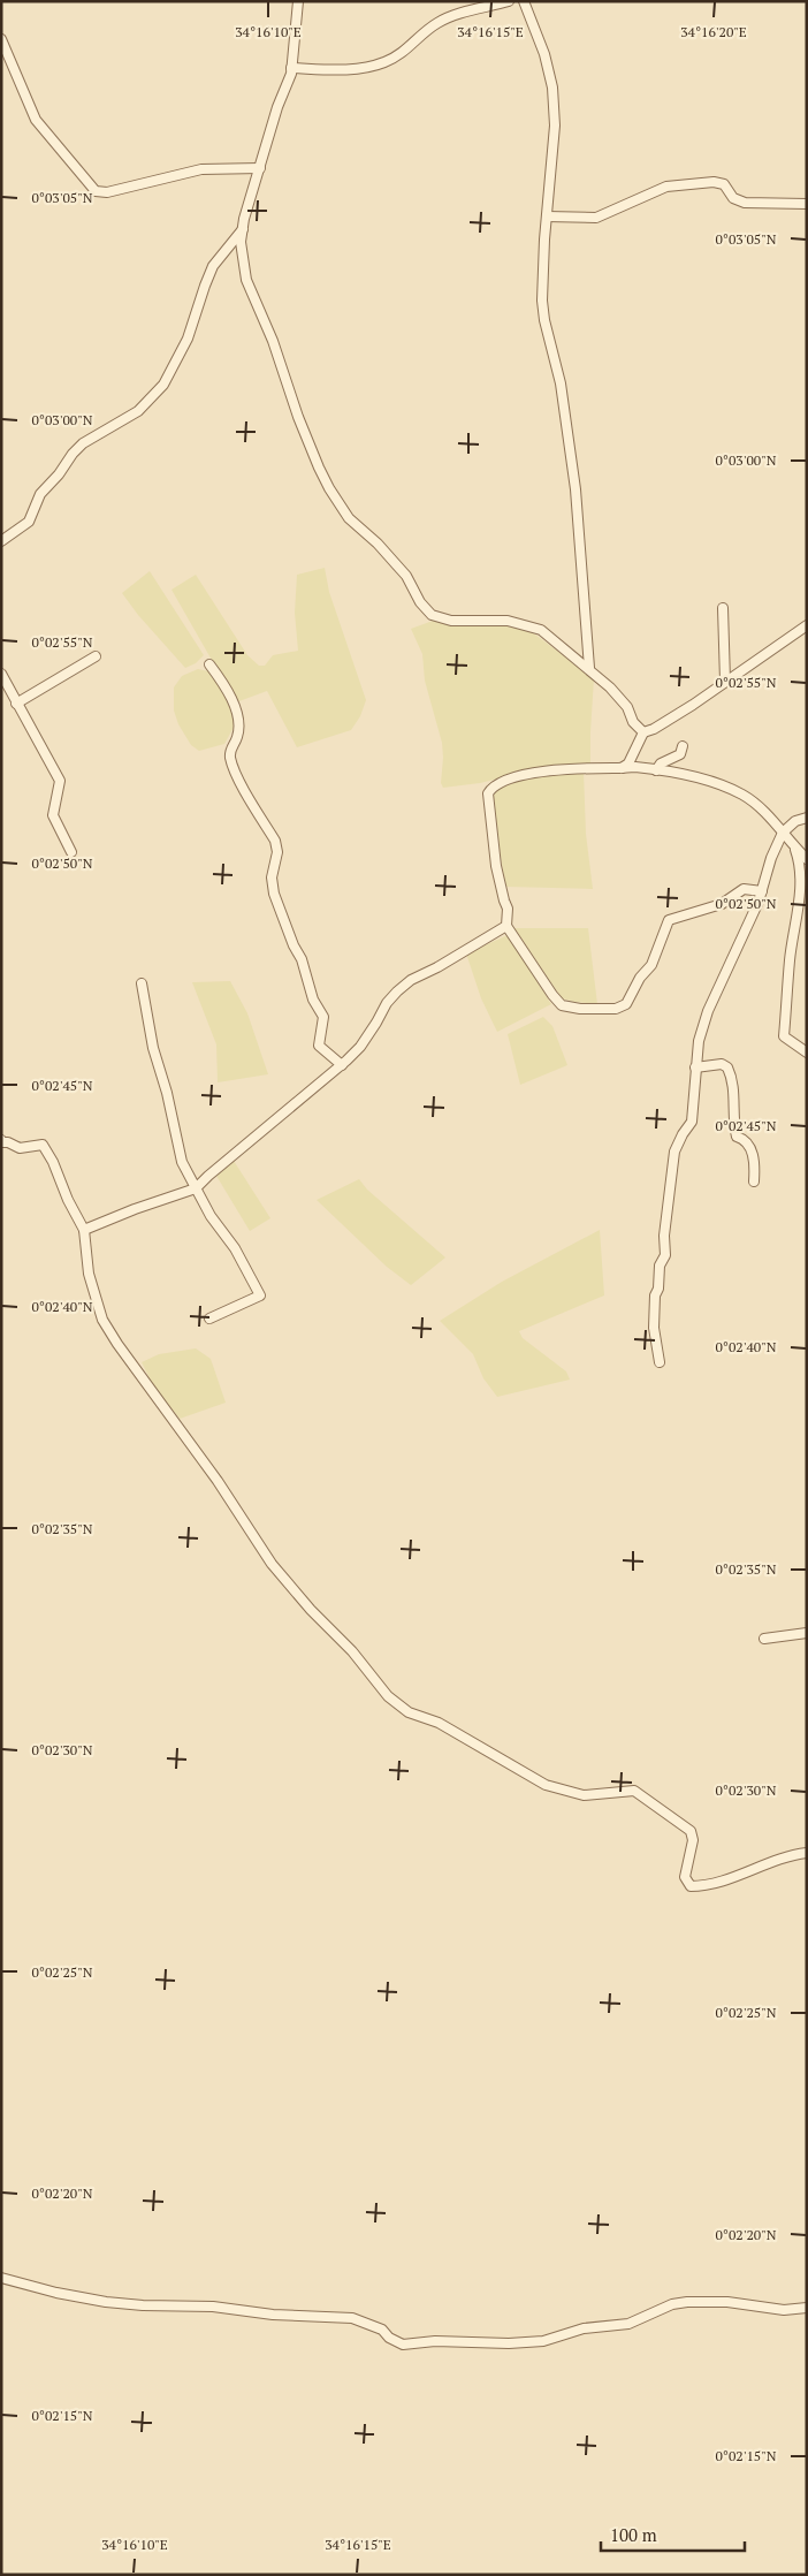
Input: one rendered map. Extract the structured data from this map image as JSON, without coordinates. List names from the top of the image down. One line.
{"scale_bar":"100 m","coordinates":["34°16'10\"E","34°16'15\"E","34°16'20\"E","0°03'05\"N","0°03'00\"N","0°02'55\"N","0°02'50\"N","0°02'45\"N","0°02'40\"N","0°02'35\"N","0°02'30\"N","0°02'25\"N","0°02'20\"N","0°02'15\"N"]}
